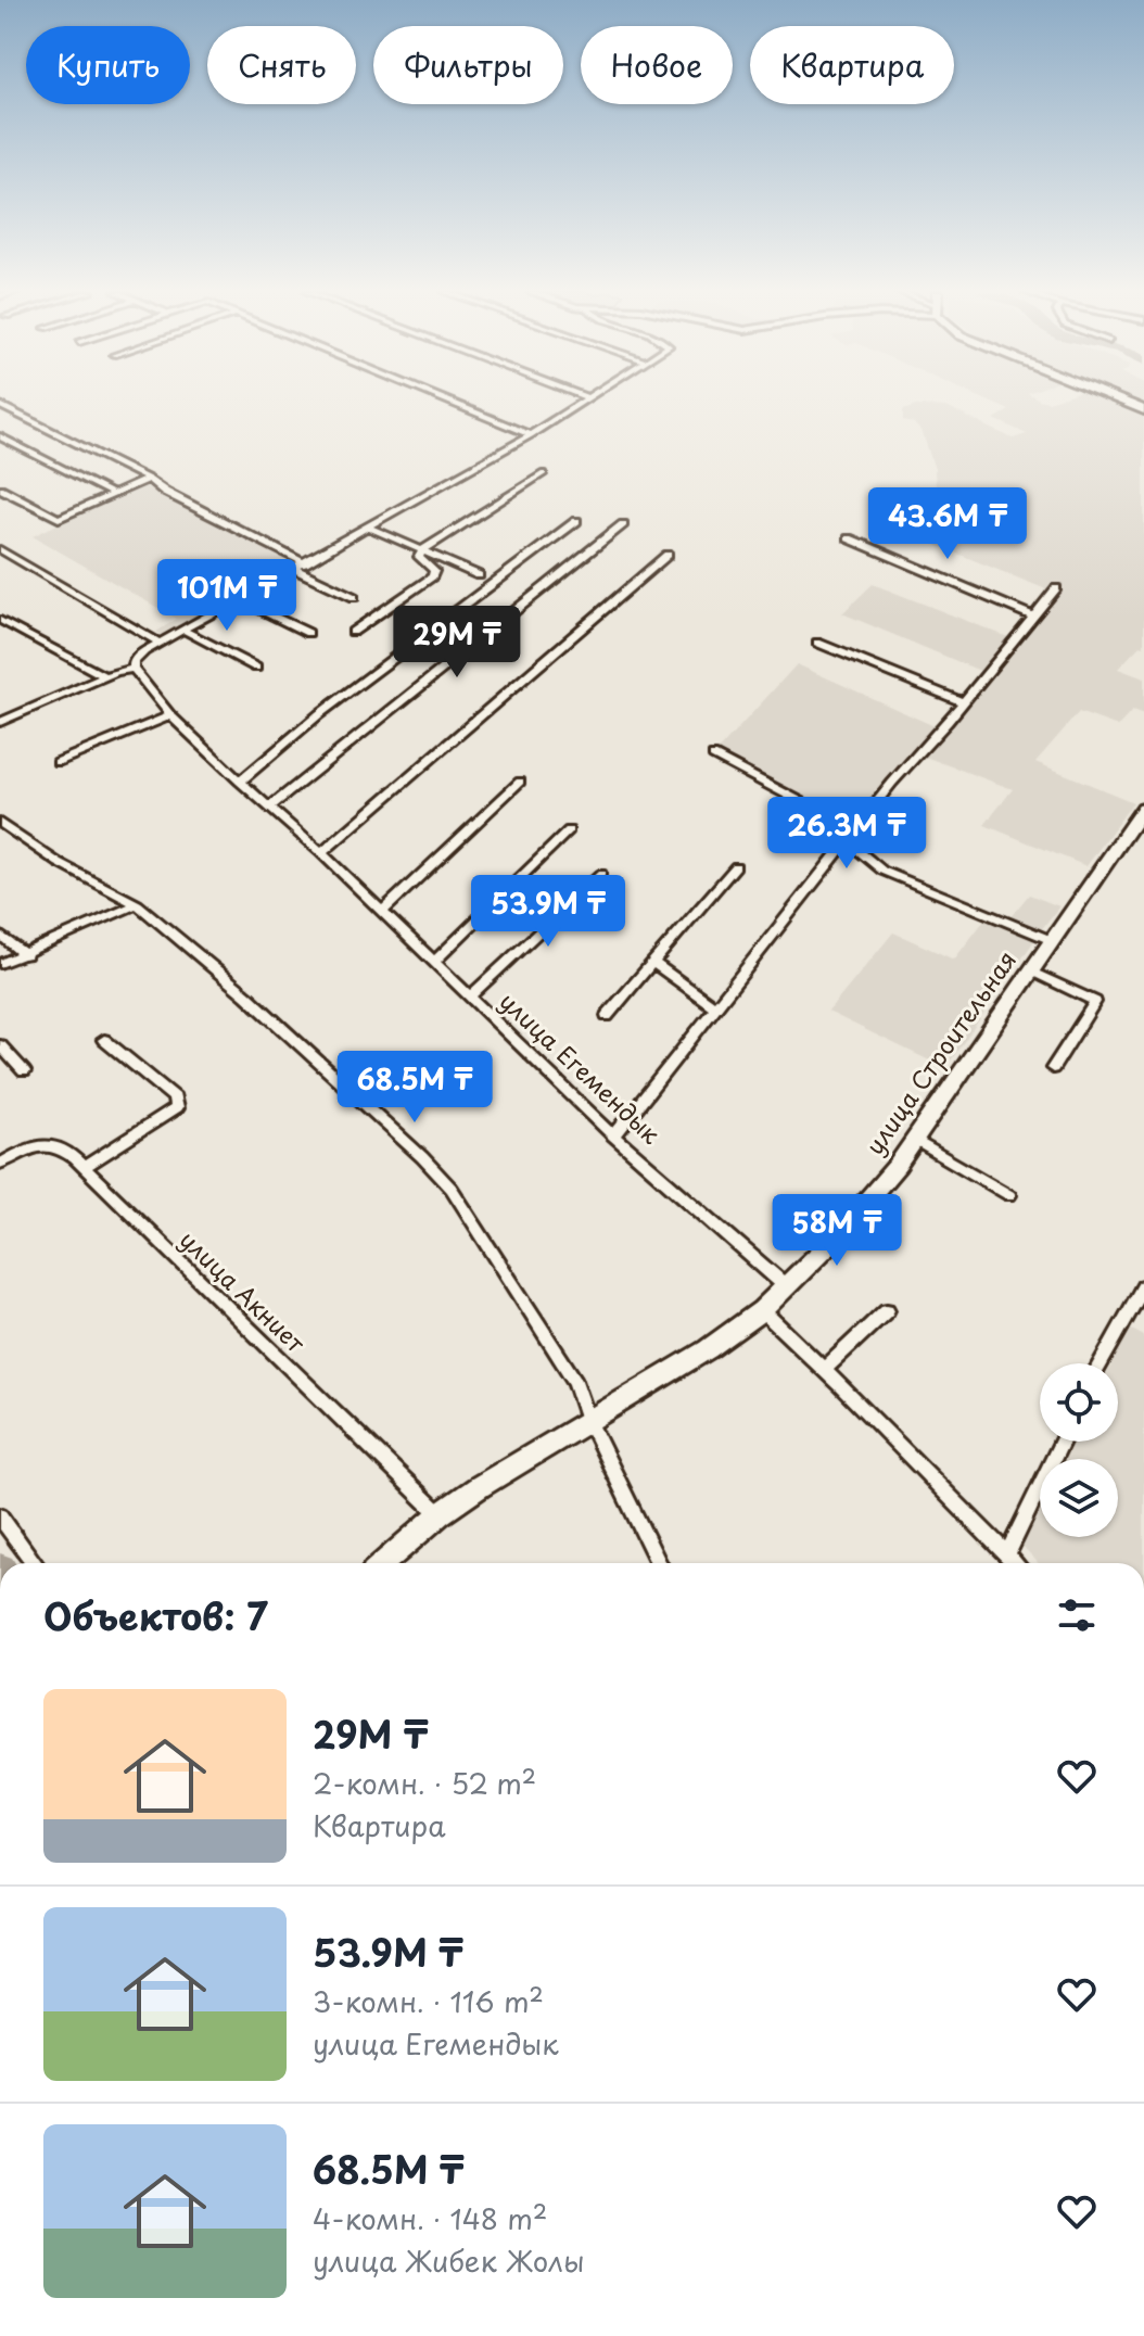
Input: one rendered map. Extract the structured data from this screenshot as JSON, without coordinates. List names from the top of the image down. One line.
{"streets":{"main road":["улица Строительная"],"street":["улица Егемендык","улица Акниет"]},"crossings":[["улица Строительная","улица Егемендык"],["улица Строительная","улица Акниет"]],"page":{"chip":["Купить","Снять","Фильтры","Новое","Квартира"],"price":["43.6M ₸","101M ₸","29M ₸","26.3M ₸","53.9M ₸","68.5M ₸","58M ₸"],"heading":"Объектов: 7","list":[{"name":"29M ₸","note":"2-комн. · 52 m² · Квартира"},{"name":"53.9M ₸","note":"3-комн. · 116 m² · улица Егемендык"},{"name":"68.5M ₸","note":"4-комн. · 148 m² · улица Жибек Жолы"}]}}
